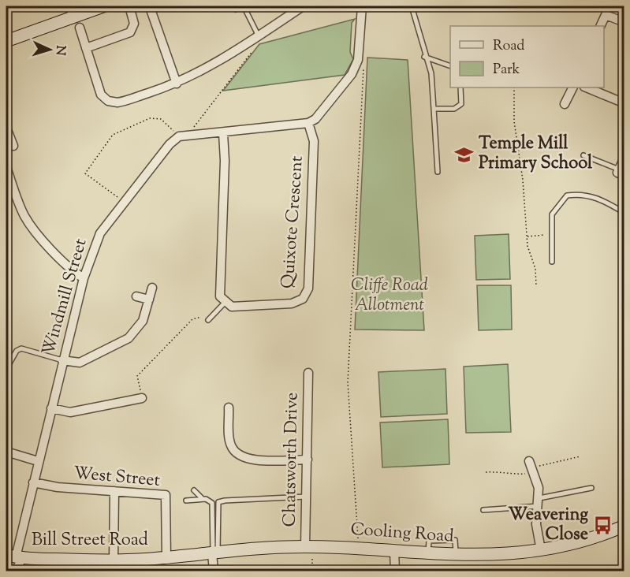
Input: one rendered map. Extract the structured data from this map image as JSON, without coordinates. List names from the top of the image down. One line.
{"streets":{"main road":["Cooling Road","Bill Street Road"],"street":["Quixote Crescent","Windmill Street","Chatsworth Drive","West Street"]},"crossings":[["Windmill Street","West Street"],["Windmill Street","Bill Street Road"],["Chatsworth Drive","Cooling Road"],["West Street","Cooling Road"],["West Street","Bill Street Road"],["Cooling Road","Bill Street Road"]],"parks":["Cliffe Road Allotment"],"places":{"school or university":["Temple Mill Primary School"],"bus stop":["Weavering Close"]},"legend":["Road","Park"],"north":"right"}
